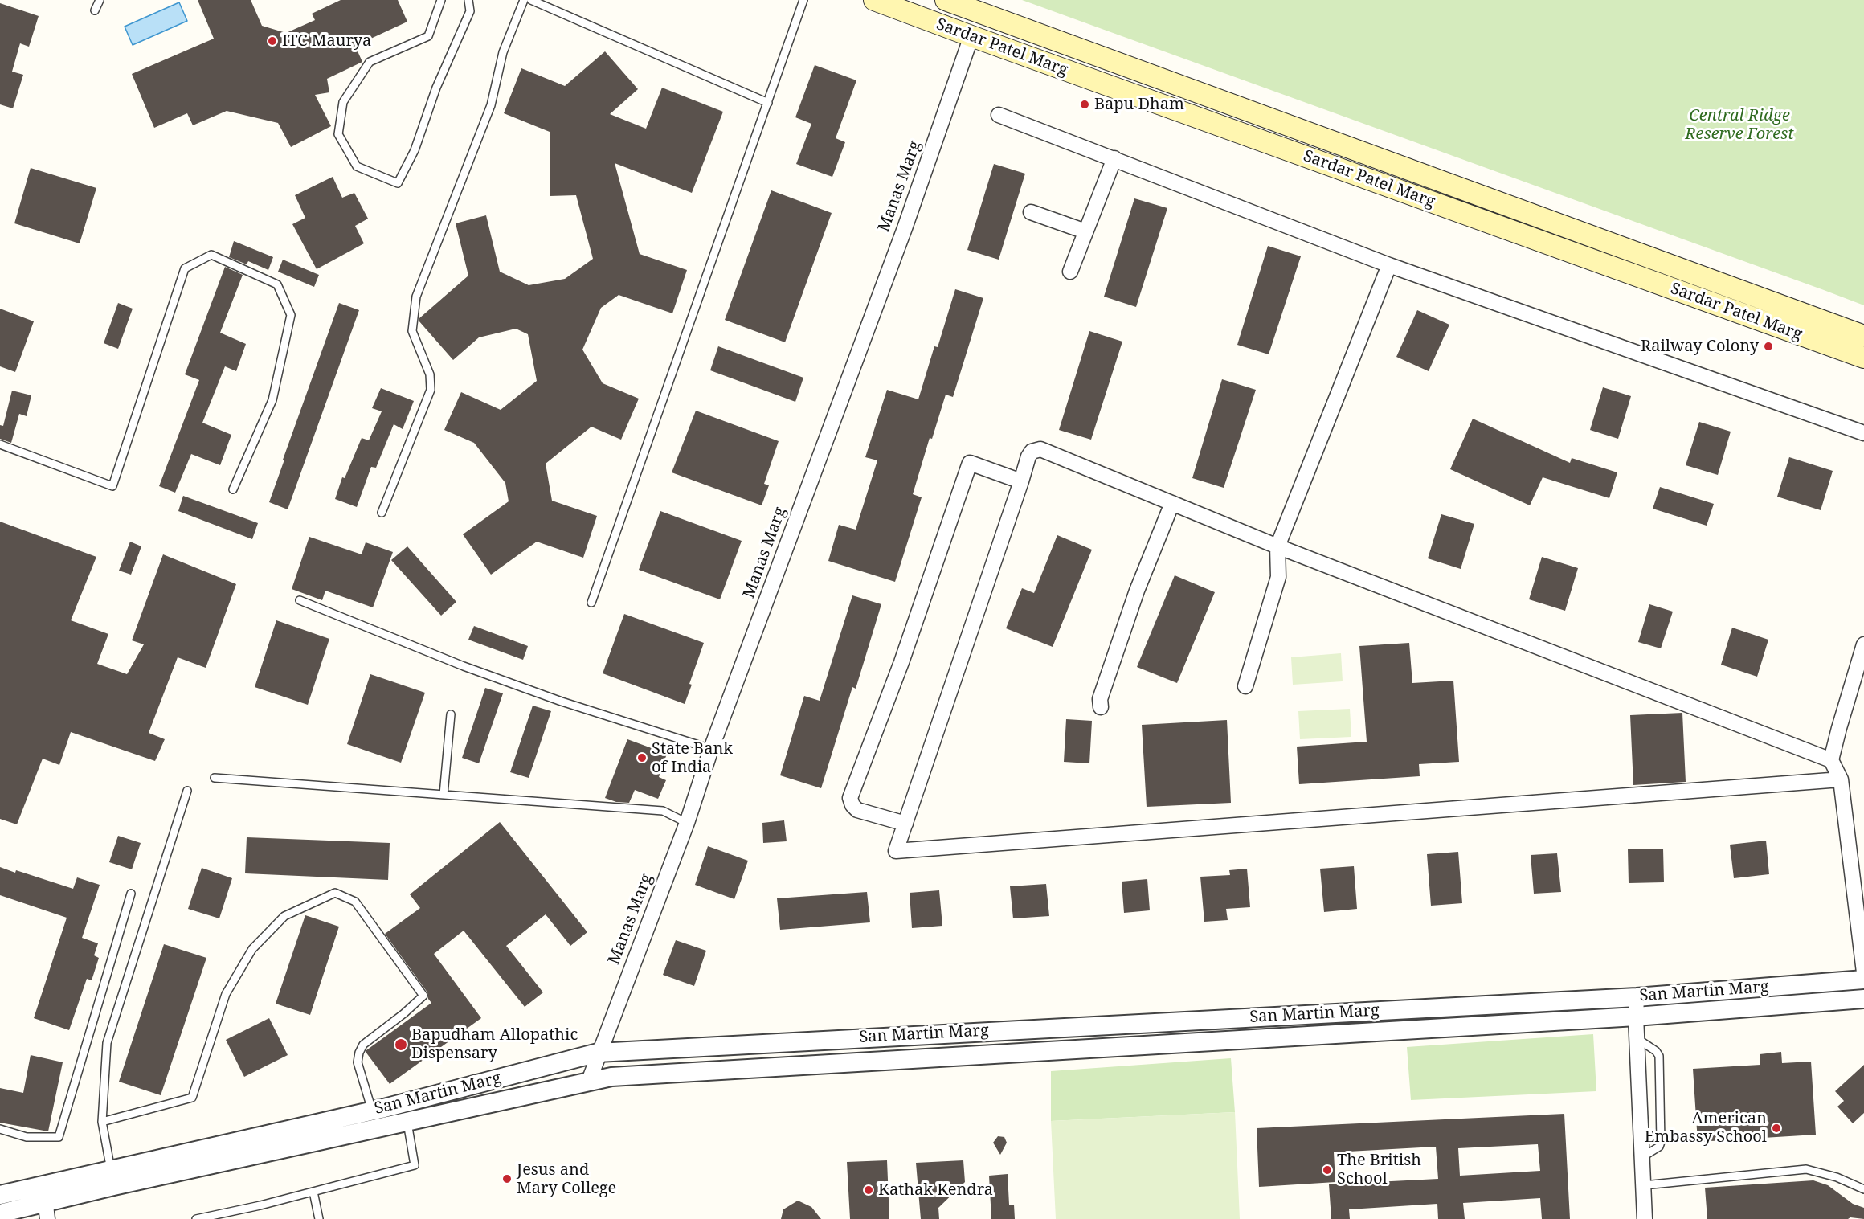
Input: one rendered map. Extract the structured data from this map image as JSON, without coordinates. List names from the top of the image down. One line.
{"streets":{"main road":["Sardar Patel Marg"],"street":["Manas Marg","San Martin Marg"]},"crossings":[["Sardar Patel Marg","Manas Marg"],["Manas Marg","San Martin Marg"]],"parks":["Central Ridge Reserve Forest"],"places":["ITC Maurya","Bapu Dham","Railway Colony","State Bank of India","Bapudham Allopathic Dispensary","American Embassy School","The British School","Jesus and Mary College","Kathak Kendra"]}
